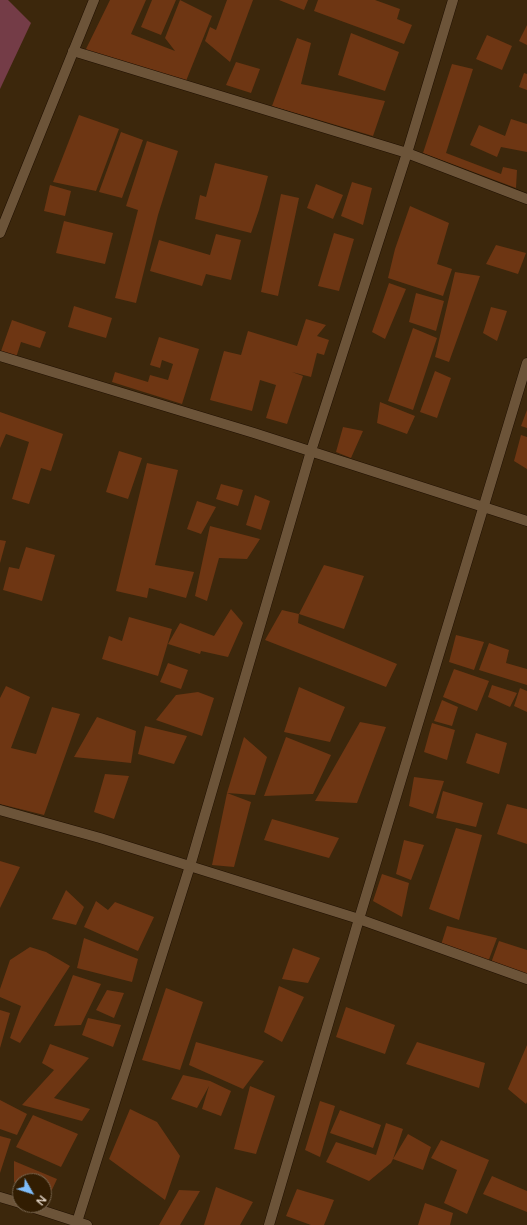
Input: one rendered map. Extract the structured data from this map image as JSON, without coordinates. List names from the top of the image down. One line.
{"north":"bottom right"}
